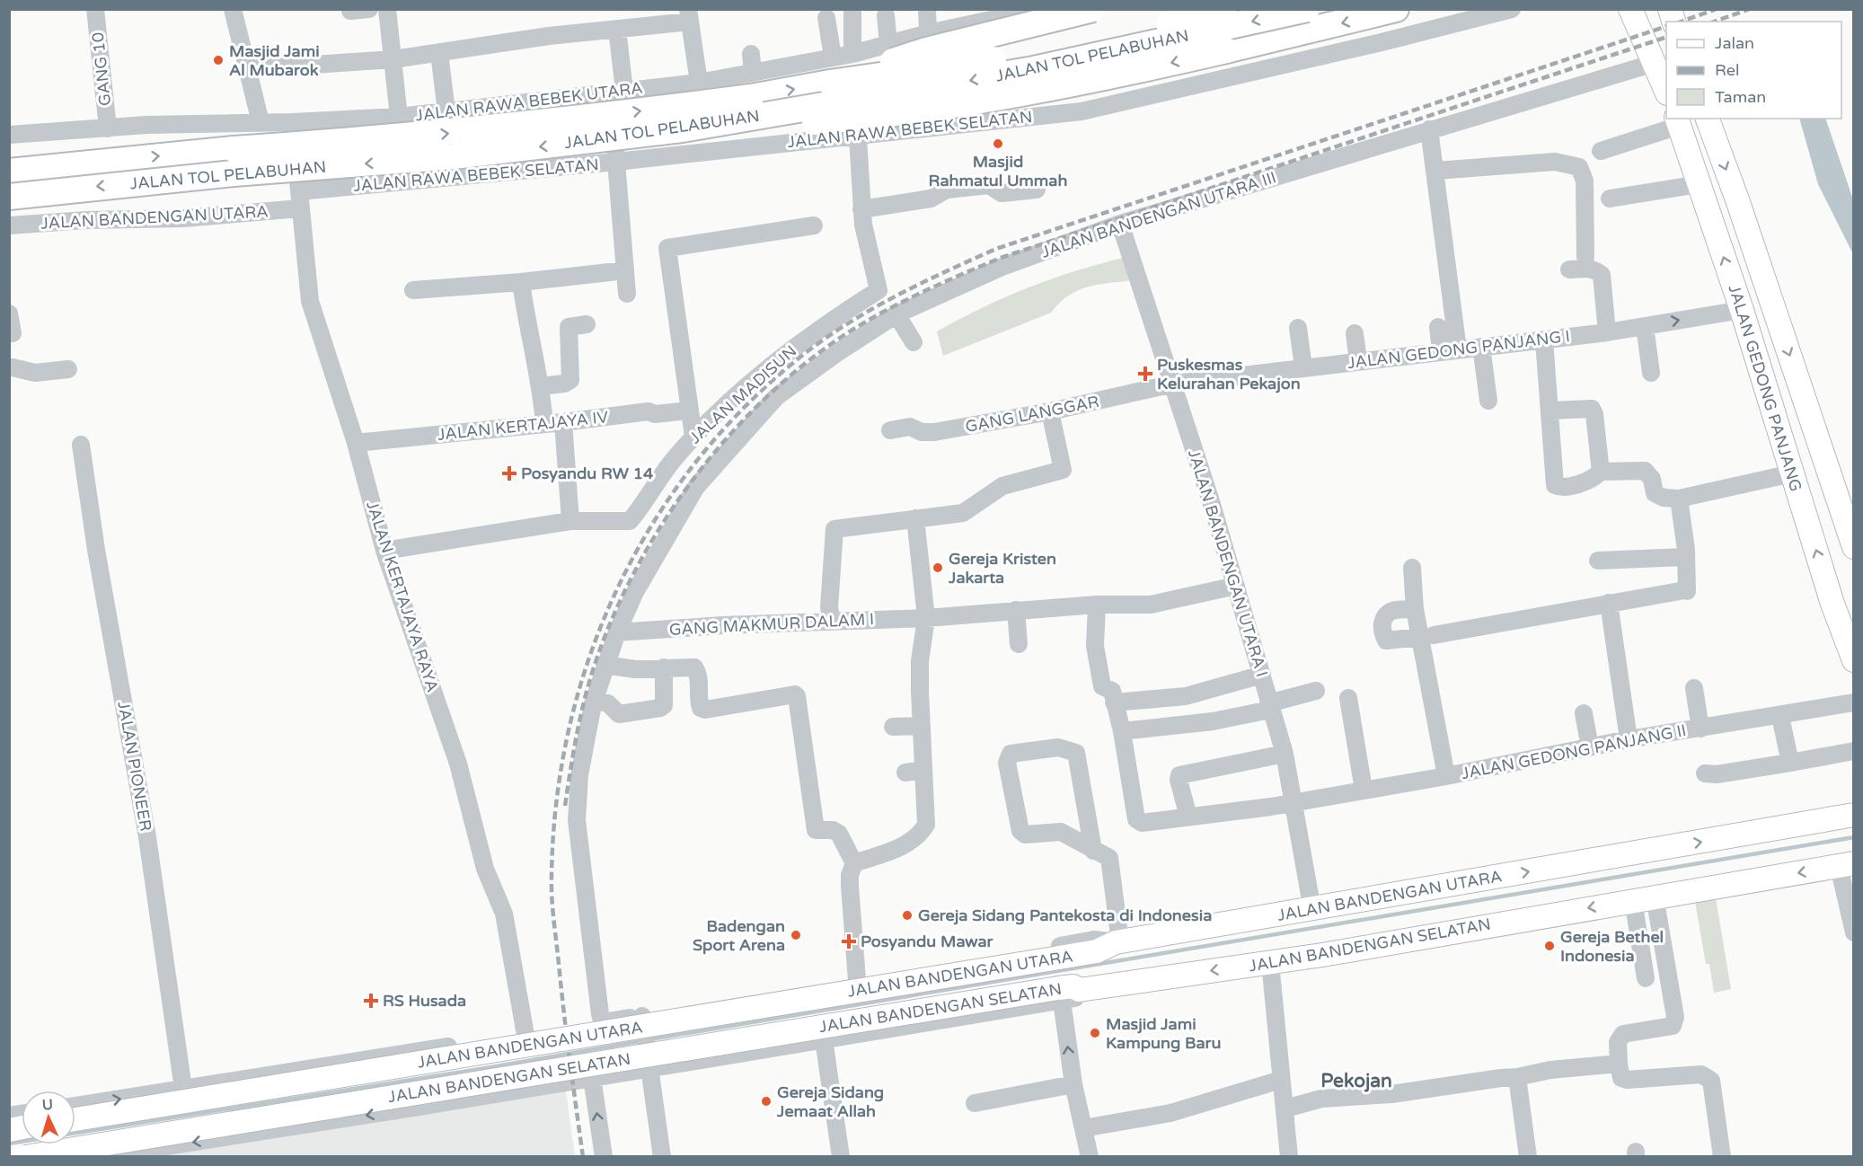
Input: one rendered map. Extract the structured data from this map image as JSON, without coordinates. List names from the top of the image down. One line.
{"streets":{"highway":["JALAN TOL PELABUHAN"],"main road":["JALAN BANDENGAN UTARA","JALAN GEDONG PANJANG","JALAN BANDENGAN SELATAN"],"street":["GANG 10","JALAN RAWA BEBEK UTARA","JALAN RAWA BEBEK SELATAN","JALAN BANDENGAN UTARA III","JALAN GEDONG PANJANG I","JALAN MADISUN","GANG LANGGAR","JALAN KERTAJAYA IV","JALAN BANDENGAN UTARA I","JALAN KERTAJAYA RAYA","GANG MAKMUR DALAM I","JALAN GEDONG PANJANG II","JALAN PIONEER"]},"crossings":[["GANG 10","JALAN RAWA BEBEK UTARA"],["JALAN RAWA BEBEK UTARA","JALAN KERTAJAYA RAYA"],["JALAN RAWA BEBEK SELATAN","JALAN BANDENGAN UTARA"],["JALAN RAWA BEBEK SELATAN","JALAN KERTAJAYA RAYA"],["JALAN BANDENGAN UTARA III","JALAN BANDENGAN UTARA I"],["JALAN BANDENGAN UTARA III","GANG MAKMUR DALAM I"],["JALAN BANDENGAN UTARA","JALAN BANDENGAN UTARA I"],["JALAN BANDENGAN UTARA","JALAN KERTAJAYA RAYA"],["JALAN BANDENGAN UTARA","JALAN PIONEER"],["JALAN GEDONG PANJANG I","JALAN GEDONG PANJANG"],["JALAN GEDONG PANJANG I","GANG LANGGAR"],["JALAN GEDONG PANJANG I","JALAN BANDENGAN UTARA I"],["GANG LANGGAR","JALAN BANDENGAN UTARA I"],["JALAN KERTAJAYA IV","JALAN KERTAJAYA RAYA"],["JALAN BANDENGAN UTARA I","GANG MAKMUR DALAM I"],["JALAN BANDENGAN UTARA I","JALAN GEDONG PANJANG II"]],"districts":["Pekojan"],"places":{"other":["Masjid Jami Al Mubarok","Masjid Rahmatul Ummah","Gereja Kristen Jakarta","Gereja Sidang Pantekosta di Indonesia","Badengan Sport Arena","Gereja Bethel Indonesia","Masjid Jami Kampung Baru","Gereja Sidang Jemaat Allah"],"health":["Puskesmas Kelurahan Pekajon","Posyandu RW 14","Posyandu Mawar","RS Husada"]},"legend":["Jalan","Rel","Taman"],"north":"top"}
